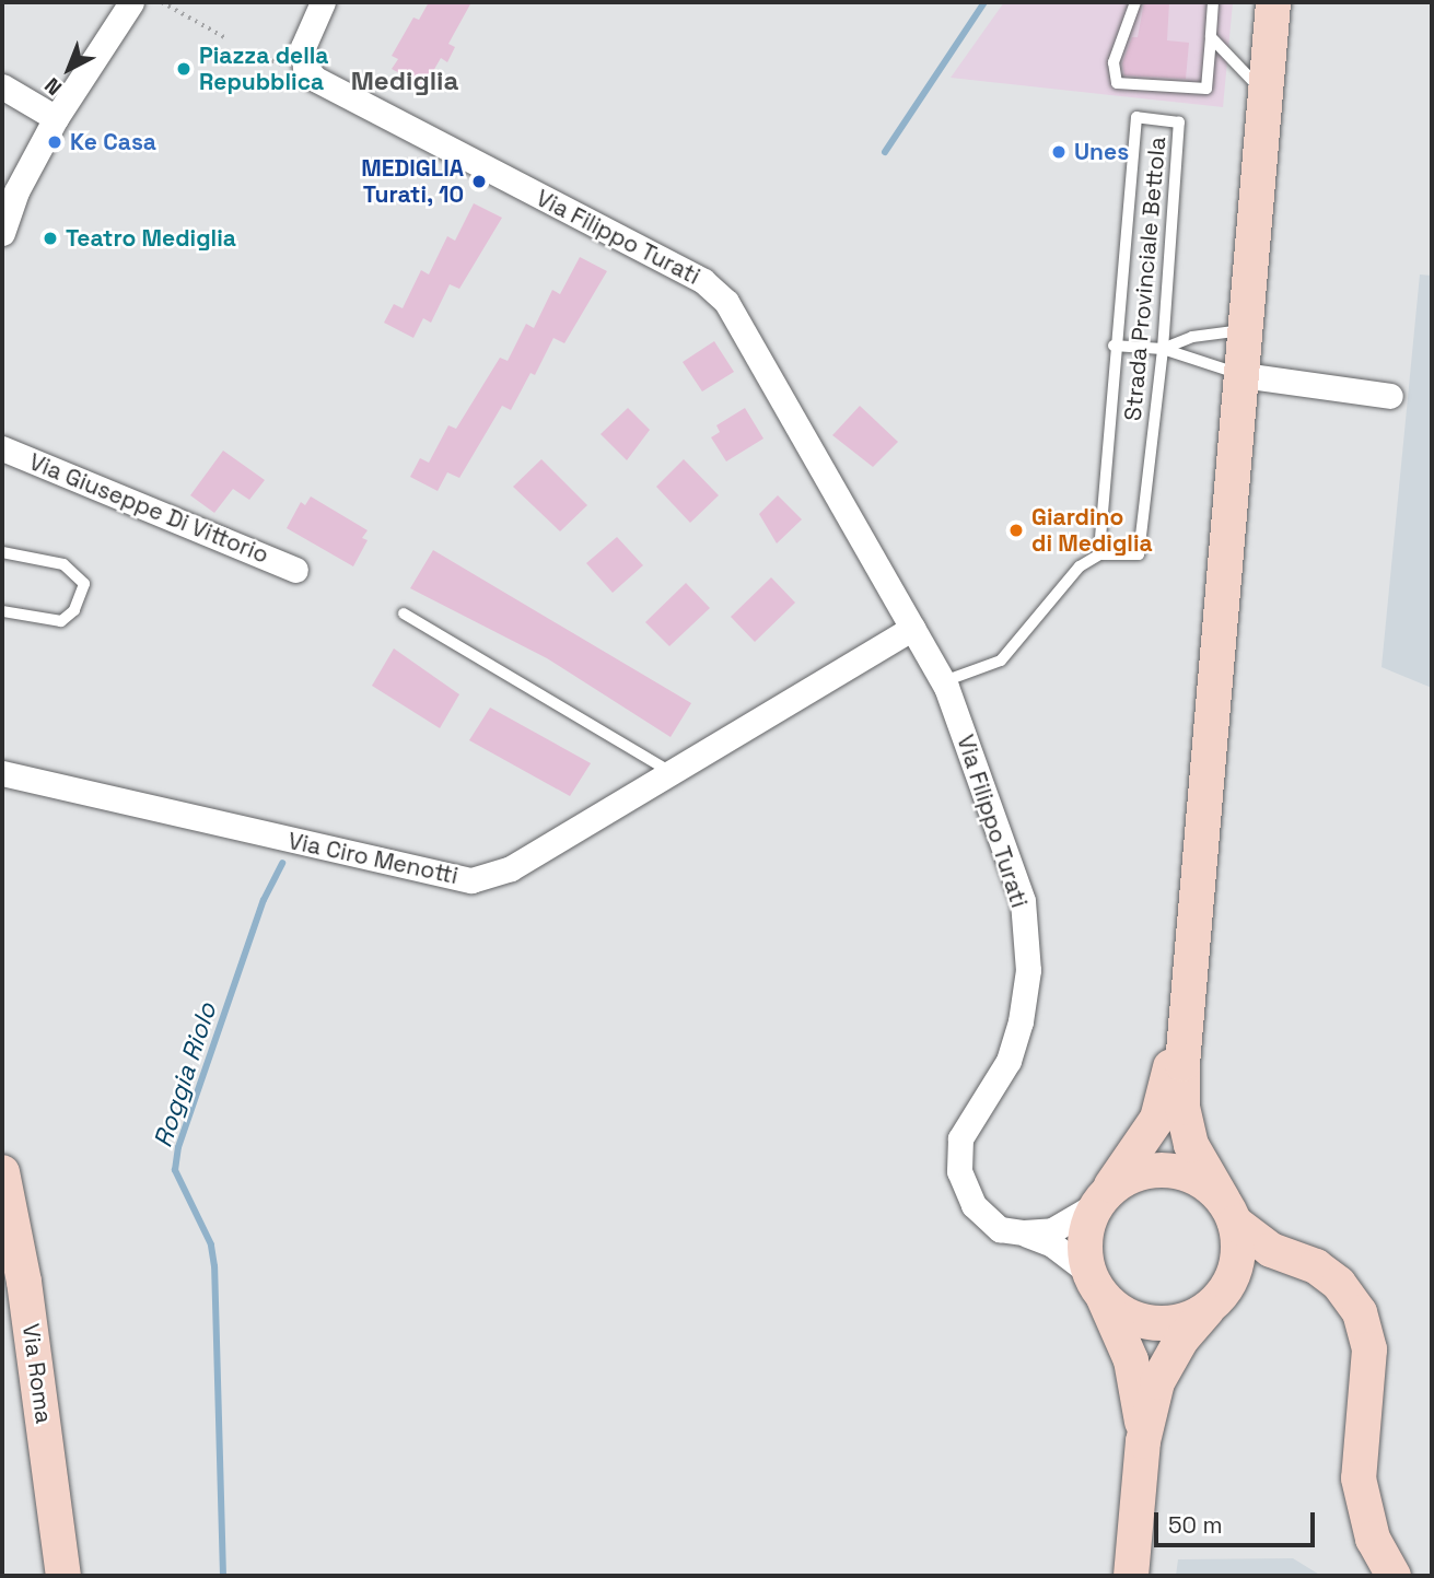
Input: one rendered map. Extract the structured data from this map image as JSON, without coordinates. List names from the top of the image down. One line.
{"streets":{"street":["Via Filippo Turati","Via Giuseppe Di Vittorio","Via Ciro Menotti","Via Roma"],"lane":["Strada Provinciale Bettola"]},"crossings":[["Via Filippo Turati","Via Ciro Menotti"]],"districts":["Mediglia"],"water":["Roggia Riolo"],"places":["Piazza della Repubblica","Ke Casa","Unes","MEDIGLIA Turati, 10","Teatro Mediglia","Giardino di Mediglia"],"scale_bar":"50 m","north":"bottom left"}
